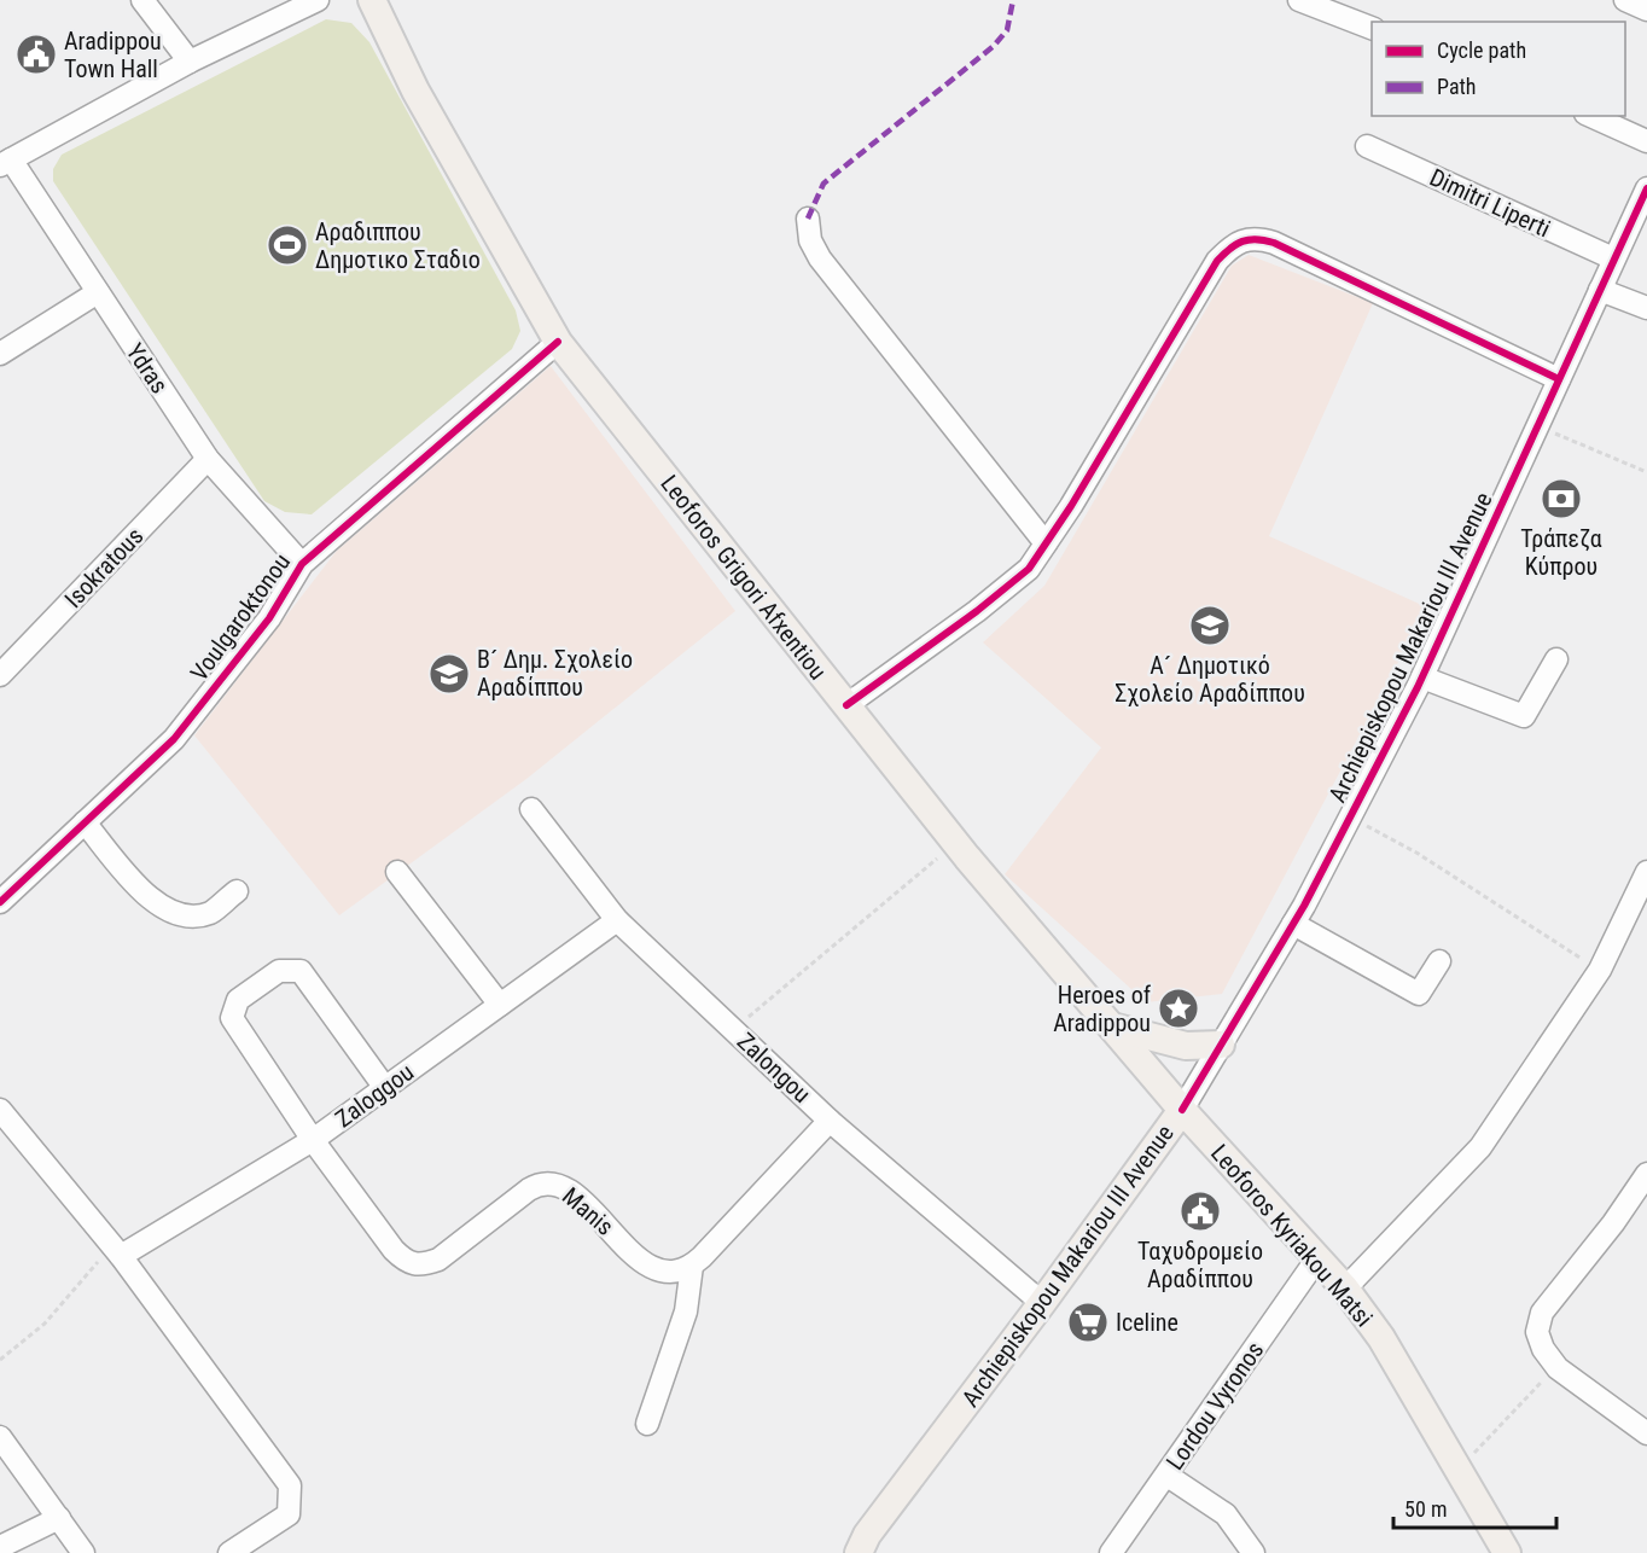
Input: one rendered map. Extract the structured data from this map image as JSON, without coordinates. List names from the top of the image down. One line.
{"streets":{"main road":["Leoforos Grigori Afxentiou","Archiepiskopou Makariou III Avenue","Leoforos Kyriakou Matsi"],"street":["Dimitri Liperti","Ydras","Isokratous","Voulgaroktonou","Zalongou","Zaloggou","Manis","Lordou Vyronos"]},"crossings":[["Dimitri Liperti","Archiepiskopou Makariou III Avenue"],["Ydras","Isokratous"],["Ydras","Voulgaroktonou"],["Leoforos Grigori Afxentiou","Voulgaroktonou"],["Leoforos Grigori Afxentiou","Archiepiskopou Makariou III Avenue"],["Leoforos Grigori Afxentiou","Leoforos Kyriakou Matsi"],["Archiepiskopou Makariou III Avenue","Zalongou"],["Archiepiskopou Makariou III Avenue","Leoforos Kyriakou Matsi"],["Zalongou","Zaloggou"],["Zaloggou","Manis"],["Leoforos Kyriakou Matsi","Lordou Vyronos"]],"places":{"public building":["Aradippou Town Hall","Ταχυδρομείο Αραδίππου"],"sports":["Αραδιππου Δημοτικο Σταδιο"],"bank":["Τράπεζα Κύπρου"],"school or university":["Α´ Δημοτικό Σχολείο Αραδίππου","Β´ Δημ. Σχολείο Αραδίππου"],"place":["Heroes of Aradippou"],"supermarket":["Iceline"]},"legend":["Cycle path","Path"],"scale_bar":"50 m"}
